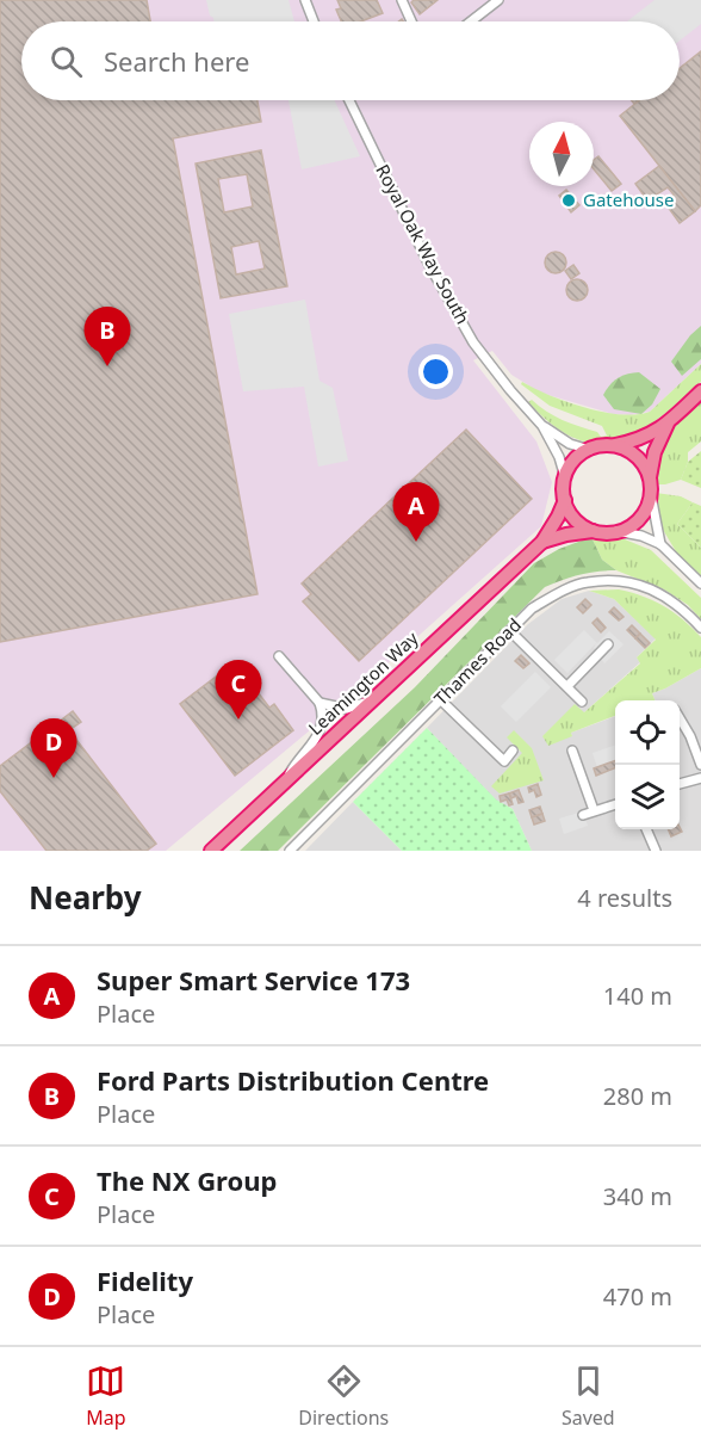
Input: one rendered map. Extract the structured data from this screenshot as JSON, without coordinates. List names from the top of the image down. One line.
{"streets":{"highway":["Leamington Way"],"street":["Royal Oak Way South","Thames Road"]},"crossings":[["Royal Oak Way South","Leamington Way"]],"places":["Gatehouse"],"north":"top","page":{"search":"Search here","pins":["B","A","C","D"],"heading":["Nearby","4 results"],"list":[{"mark":"A","name":"Super Smart Service 173","note":"Place","value":"140 m"},{"mark":"B","name":"Ford Parts Distribution Centre","note":"Place","value":"280 m"},{"mark":"C","name":"The NX Group","note":"Place","value":"340 m"},{"mark":"D","name":"Fidelity","note":"Place","value":"470 m"}],"nav":["Map","Directions","Saved"]}}
